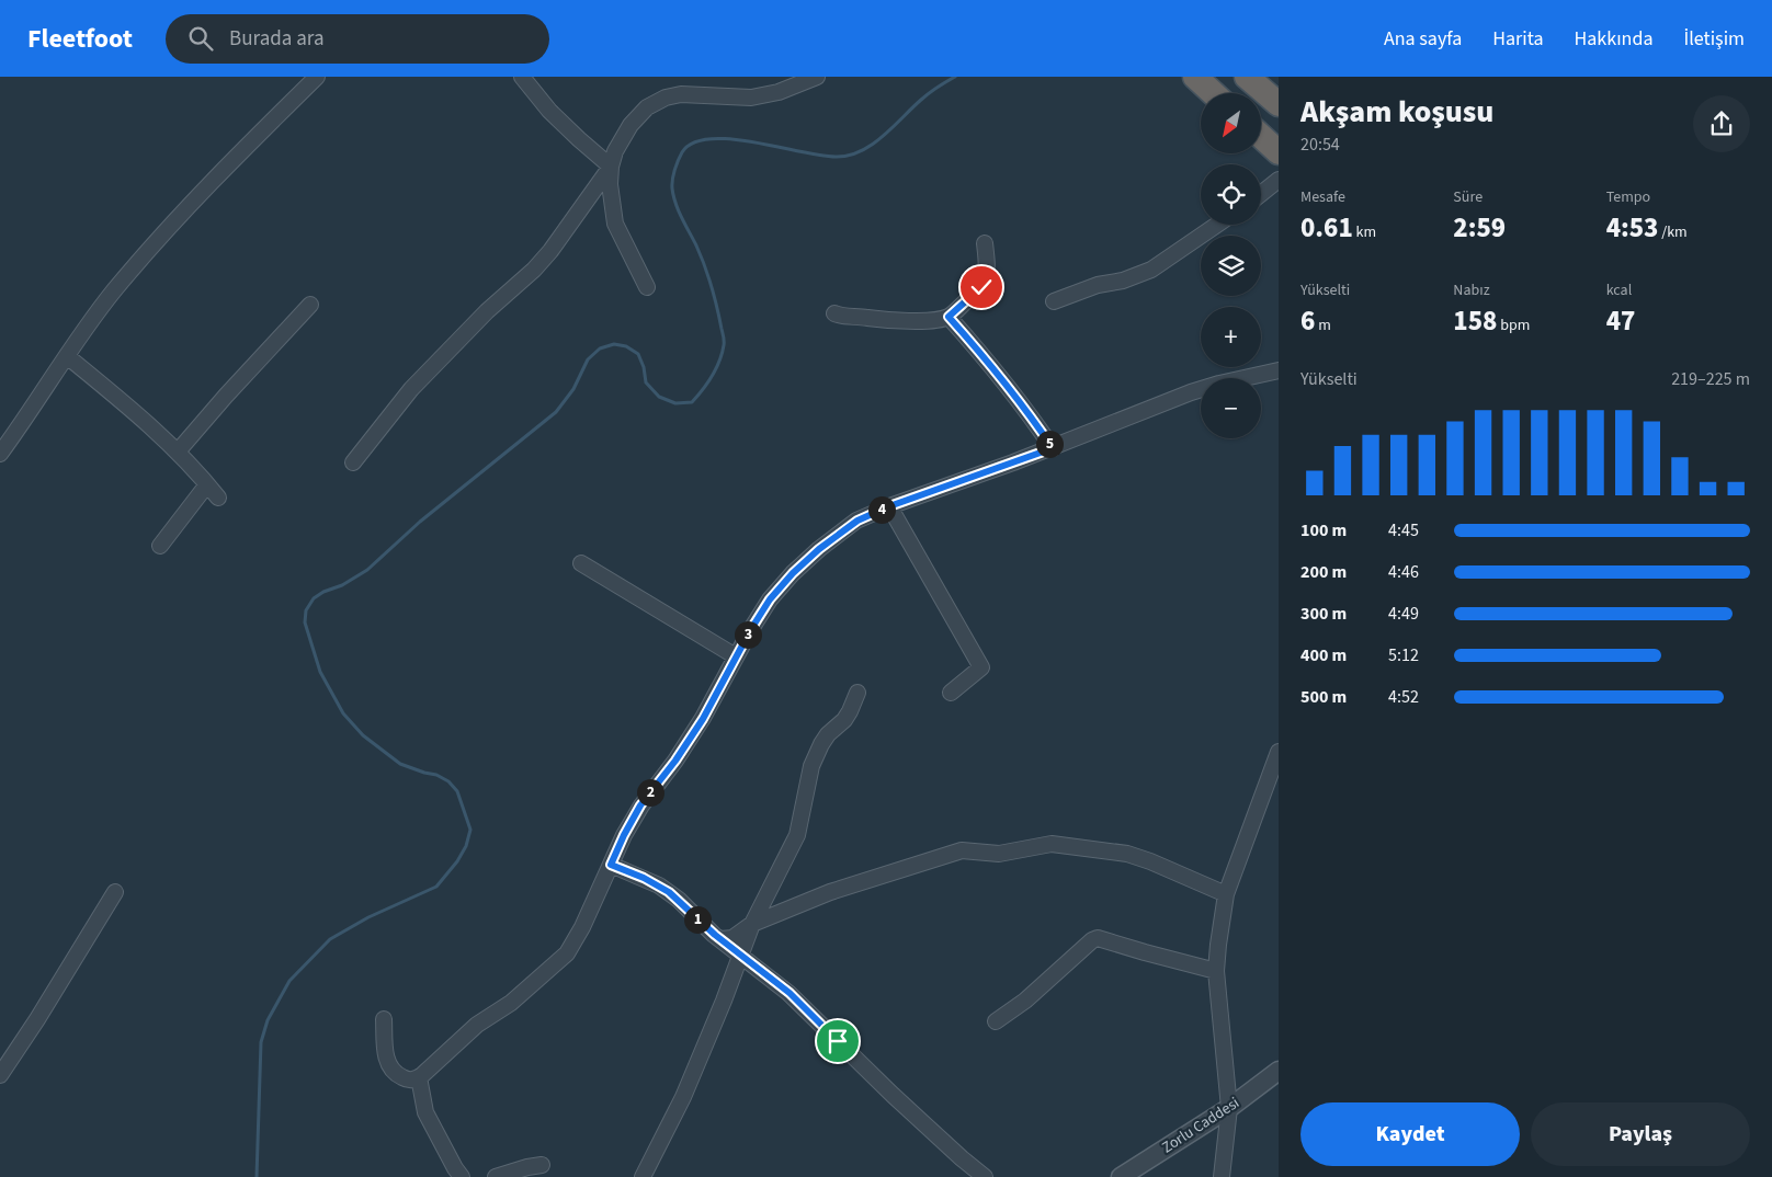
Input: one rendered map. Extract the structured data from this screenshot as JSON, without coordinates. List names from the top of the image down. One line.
{"streets":{"street":["Zorlu Caddesi"]},"north":"bottom left","page":{"header":"Fleetfoot","search":"Burada ara","nav":["Ana sayfa","Harita","Hakkında","İletişim"],"heading":["Akşam koşusu","20:54"],"map_buttons":["+","−"],"stats":[["Mesafe","0.61 km"],["Süre","2:59"],["Tempo","4:53 /km"],["Yükselti","6 m"],["Nabız","158 bpm"],["kcal","47"]],"chart":["Yükselti","219–225 m"],"pins":["5","4","3","2","1"],"list":[{"name":"100 m","note":"4:45"},{"name":"200 m","note":"4:46"},{"name":"300 m","note":"4:49"},{"name":"400 m","note":"5:12"},{"name":"500 m","note":"4:52"}],"buttons":["Kaydet","Paylaş"]}}
